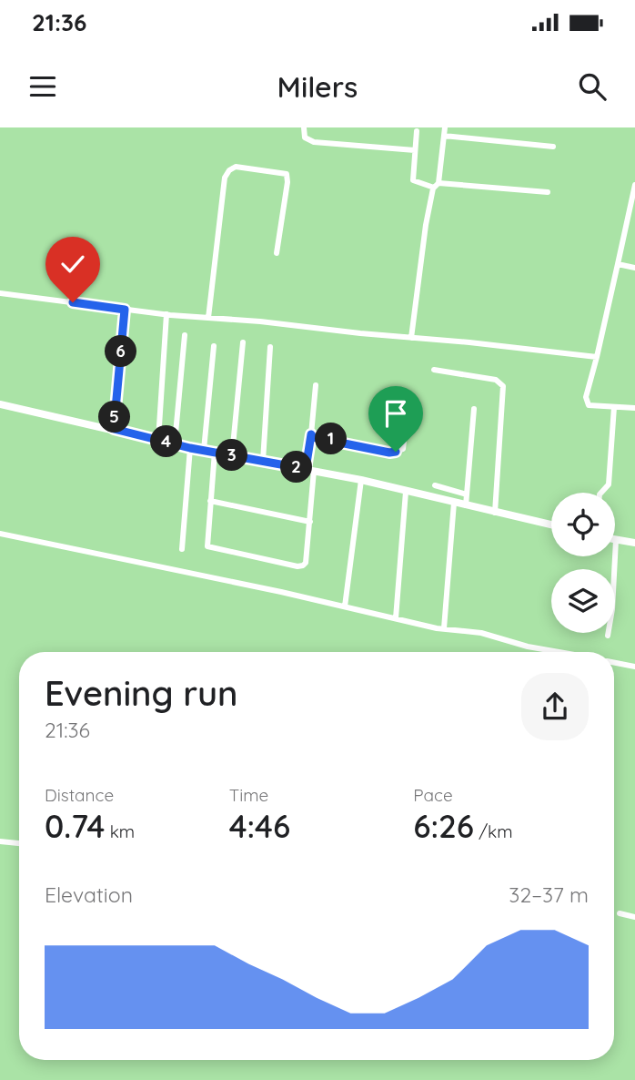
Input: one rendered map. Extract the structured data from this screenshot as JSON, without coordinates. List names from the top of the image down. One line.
{"page":{"status":"21:36","header":"Milers","pins":["6","5","1","4","3","2"],"heading":["Evening run","21:36"],"stats":[["Distance","0.74 km"],["Time","4:46"],["Pace","6:26 /km"]],"chart":["Elevation","32–37 m"]}}
